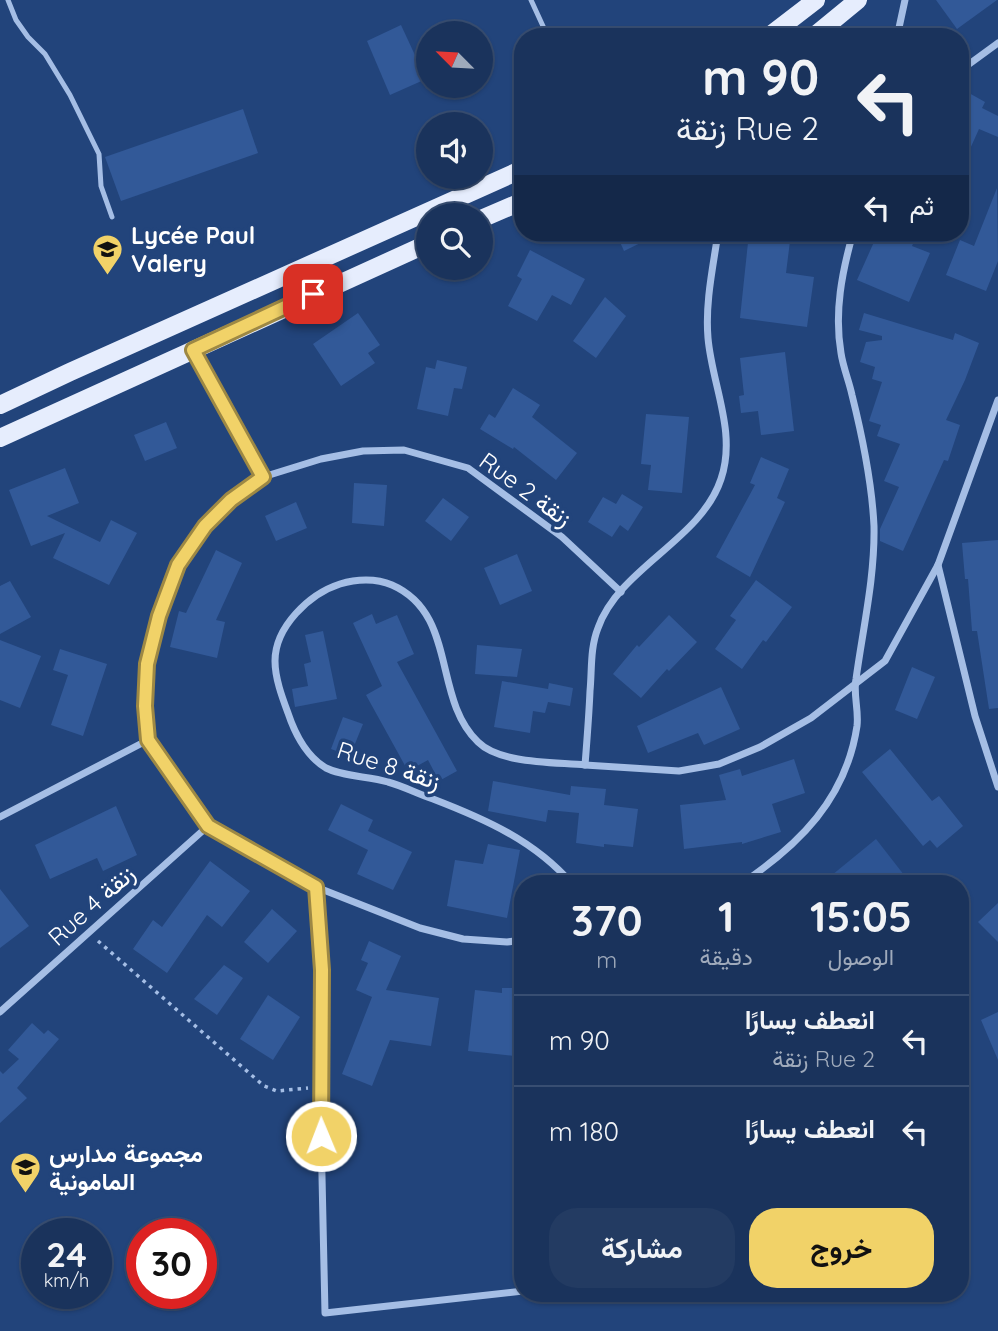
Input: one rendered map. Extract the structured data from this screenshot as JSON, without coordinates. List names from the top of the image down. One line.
{"streets":{"street":["Rue 2 زنقة","Rue 8 زنقة","Rue 4 زنقة"]},"places":{"school or university":["Lycée Paul Valery","مجموعة مدارس المامونية"]},"north":"top left","page":{"turn":["90 m","Rue 2 زنقة"],"then":"ثم","eta":["15:05","الوصول","1","دقيقة","370","m"],"list":[{"name":"انعطف يسارًا","note":"Rue 2 زنقة","value":"90 m"},{"name":"انعطف يسارًا","value":"180 m"}],"buttons":["خروج","مشاركة"],"speed":"24 km/h","limit":"30"}}
